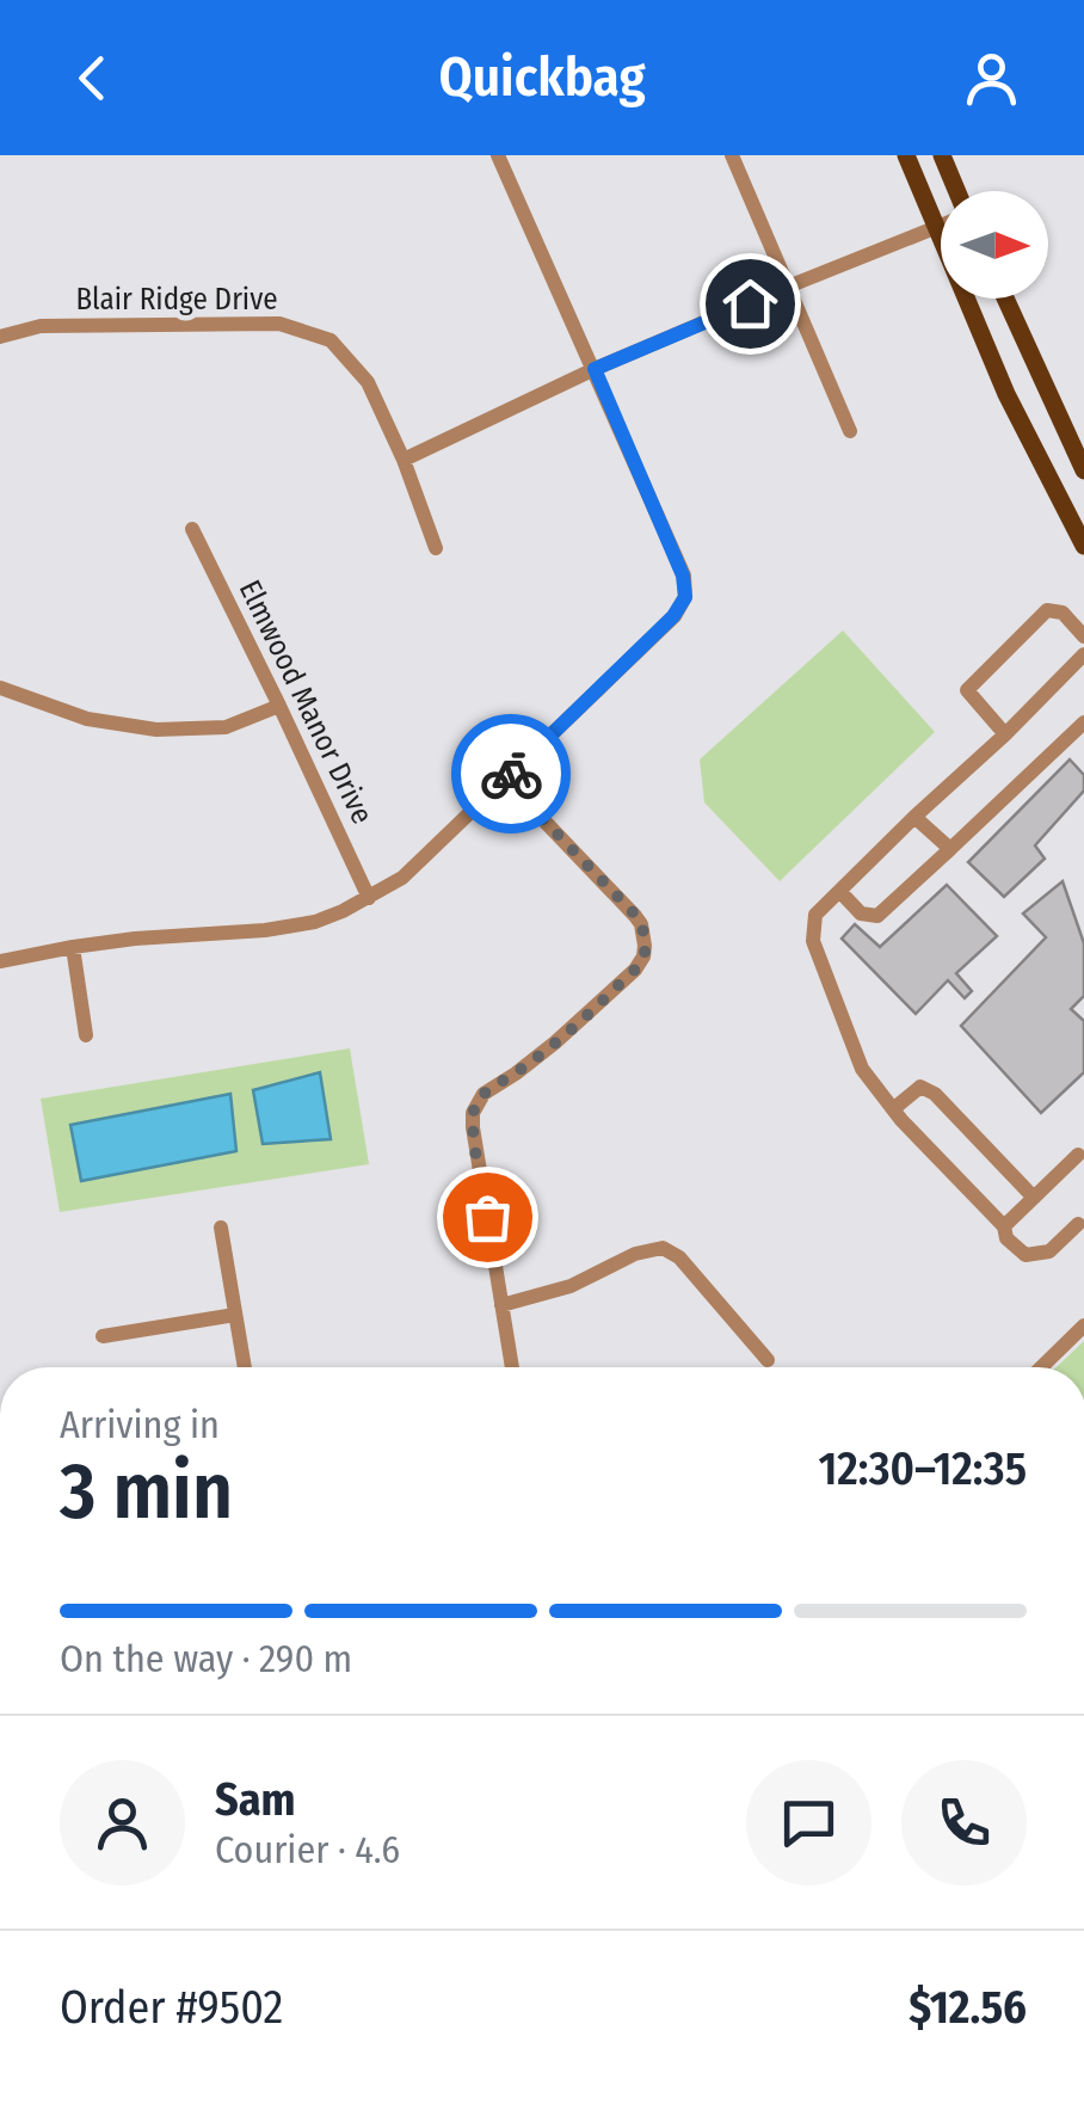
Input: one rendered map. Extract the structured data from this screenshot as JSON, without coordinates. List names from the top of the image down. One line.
{"streets":{"street":["Blair Ridge Drive","Elmwood Manor Drive"]},"north":"right","page":{"header":"Quickbag","heading":["3 min","Arriving in","12:30–12:35"],"panel":["Sam","Courier · 4.6","Order #9502","$12.56"],"bar":"On the way · 290 m"}}
